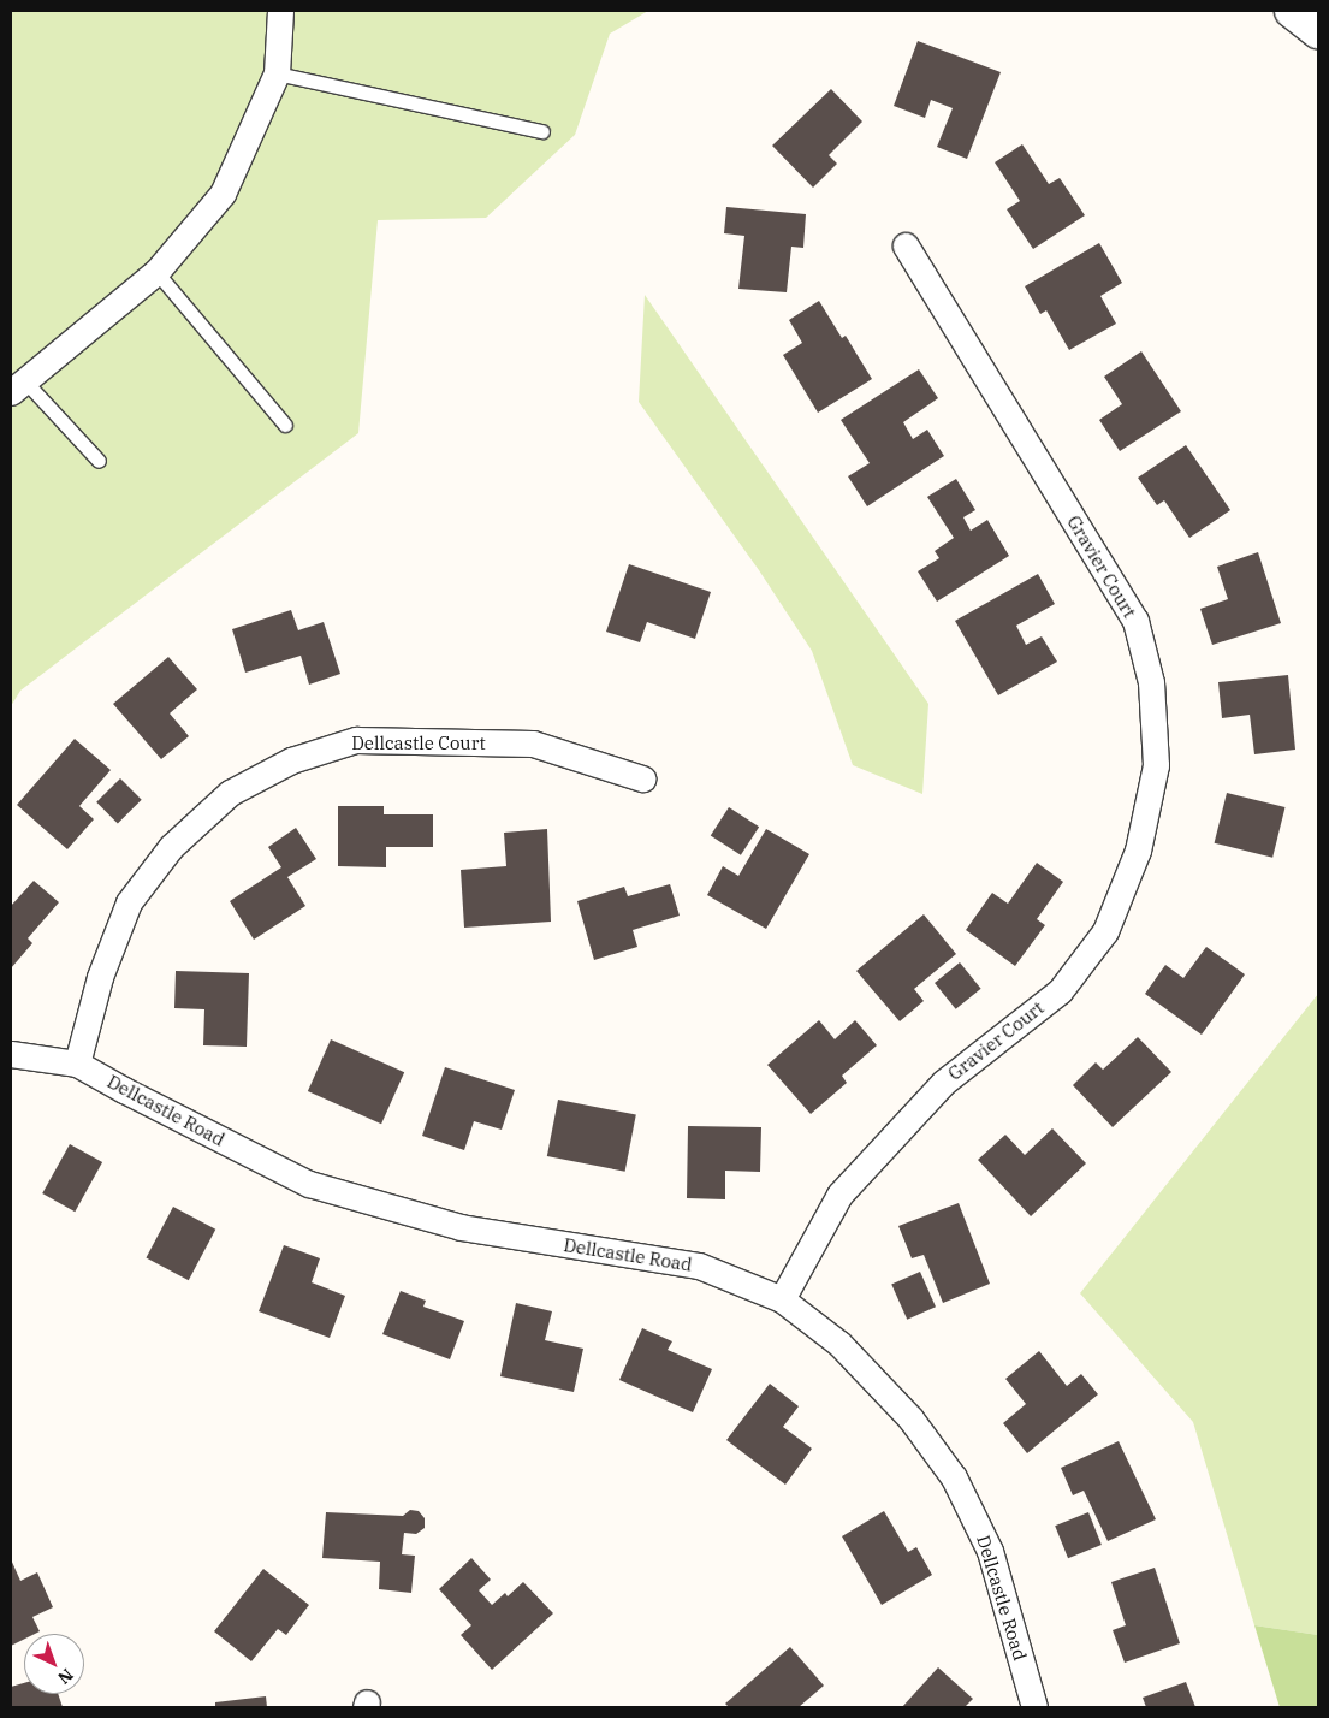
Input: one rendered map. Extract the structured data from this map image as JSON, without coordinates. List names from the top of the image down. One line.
{"streets":{"street":["Gravier Court","Dellcastle Court","Dellcastle Road"]},"crossings":[["Gravier Court","Dellcastle Road"],["Dellcastle Court","Dellcastle Road"]],"north":"bottom right"}
